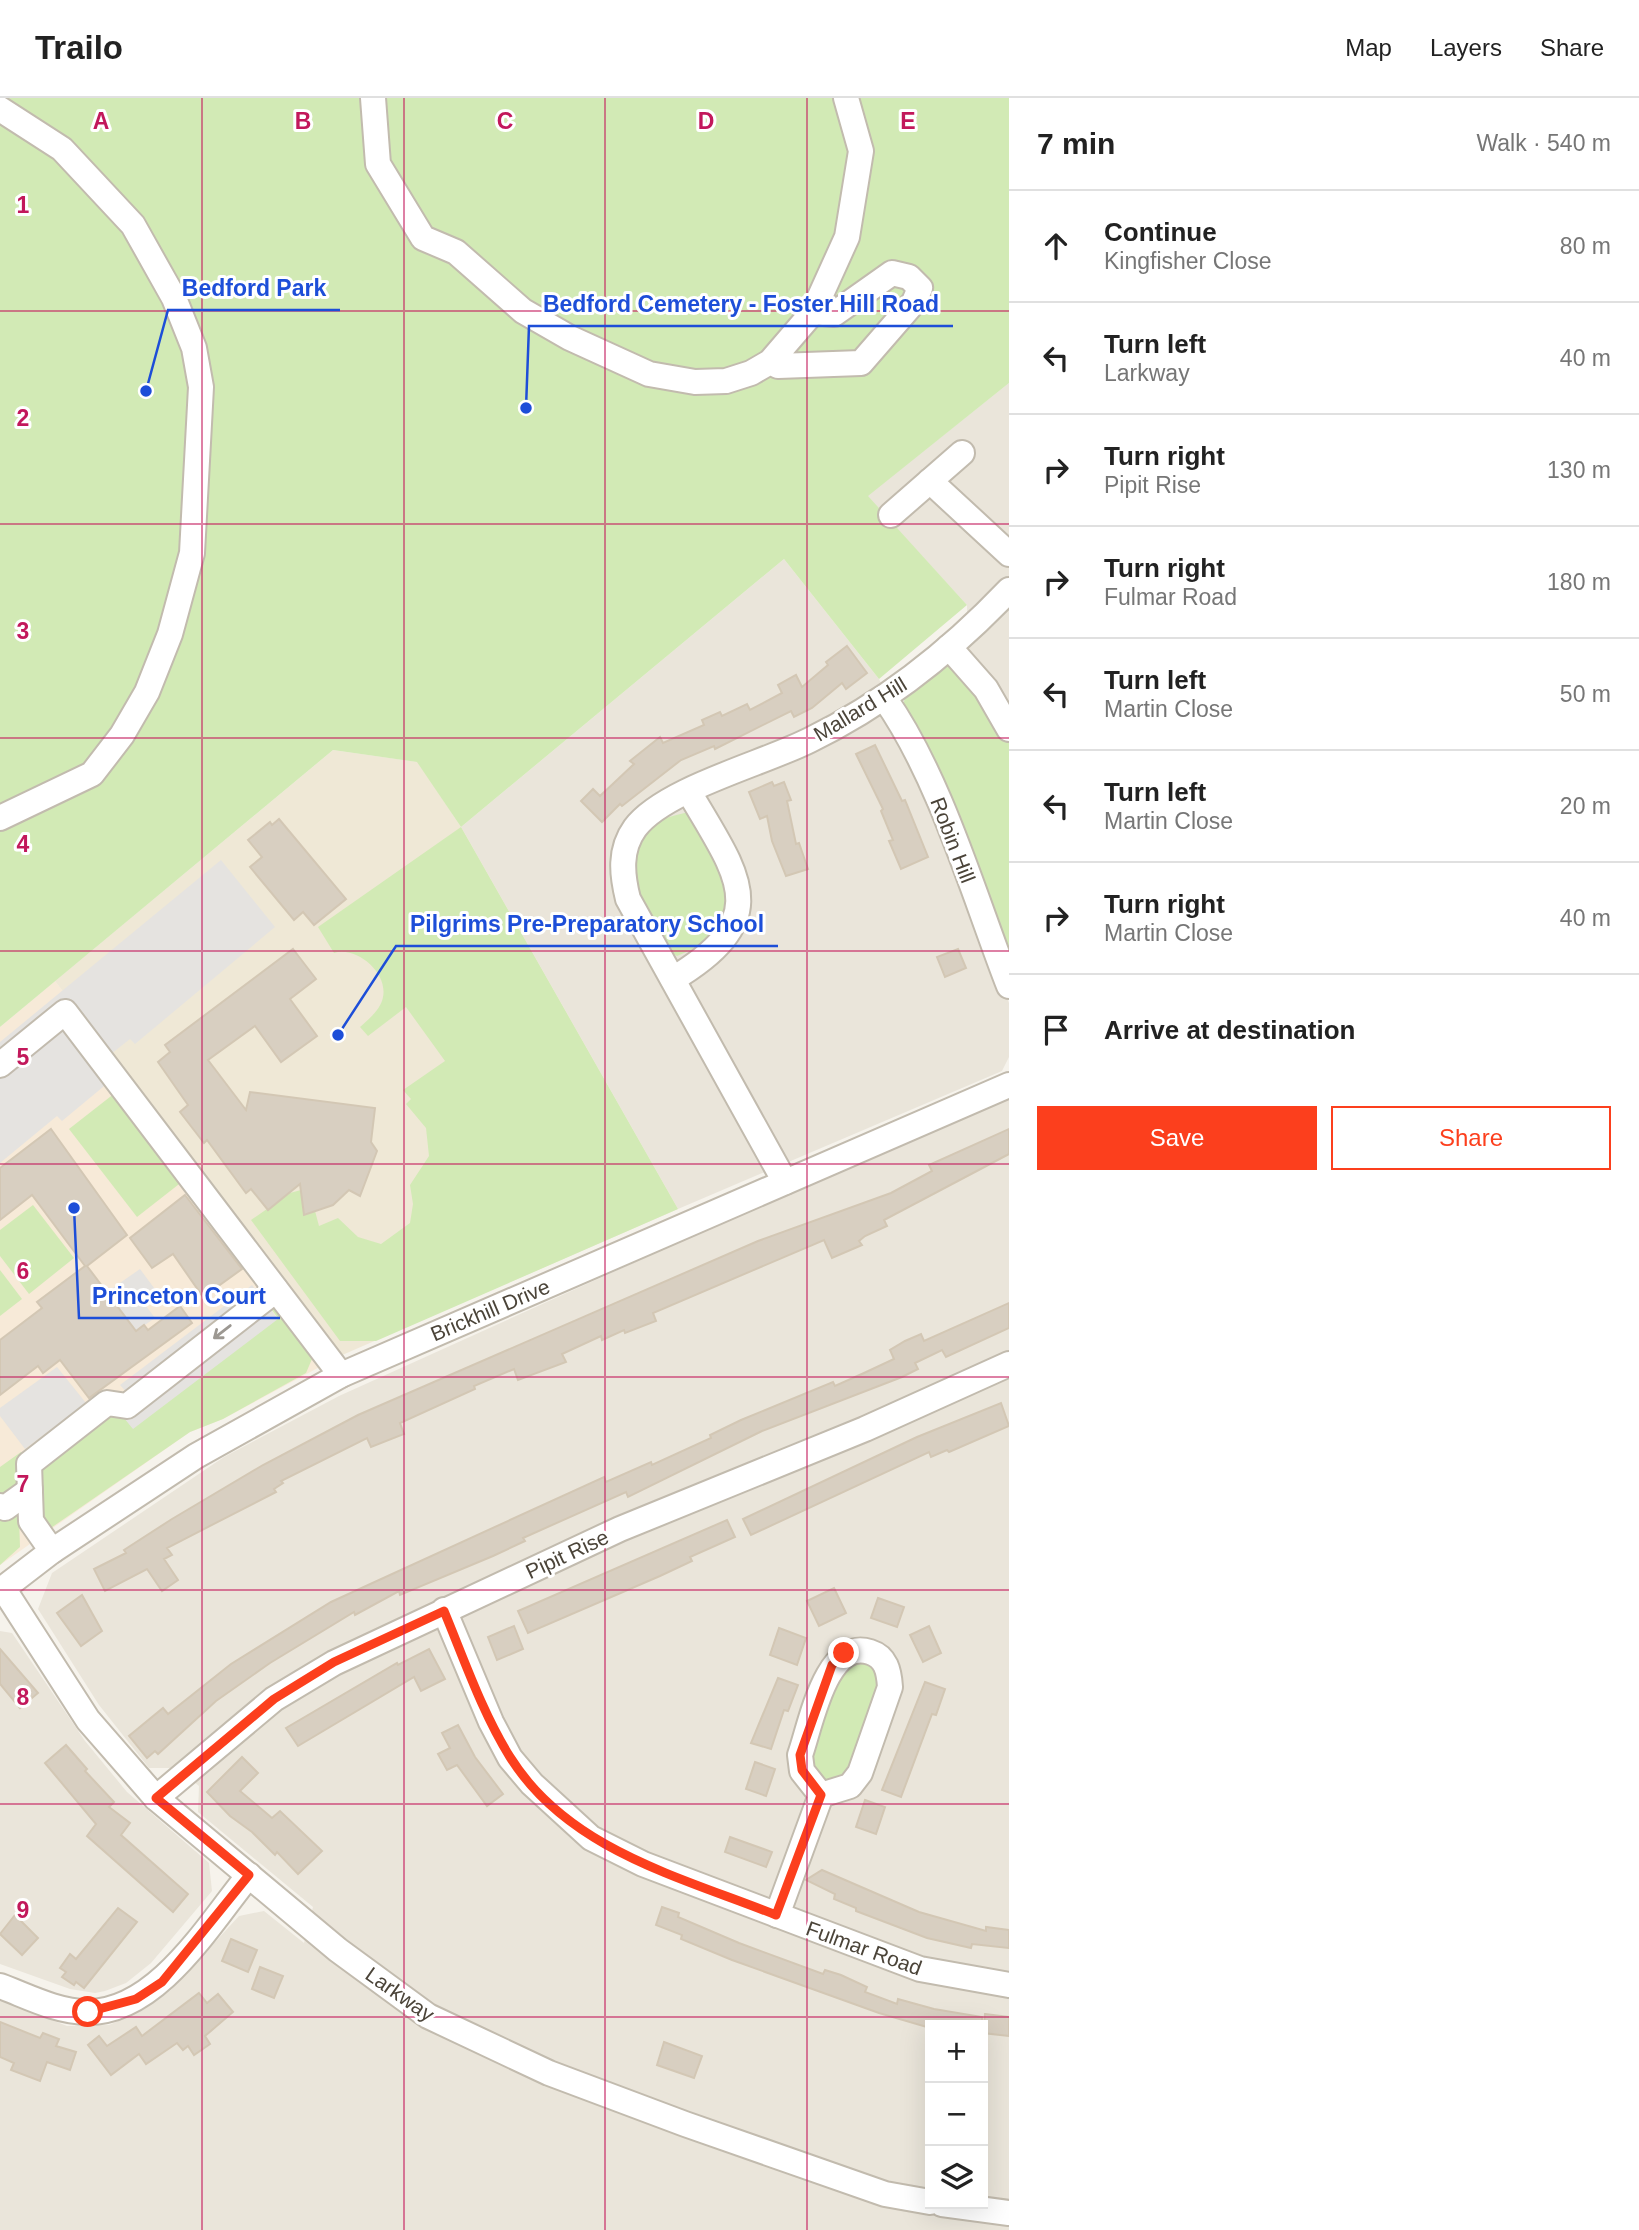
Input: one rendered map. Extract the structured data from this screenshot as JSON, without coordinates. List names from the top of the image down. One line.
{"streets":{"street":["Mallard Hill","Robin Hill","Brickhill Drive","Pipit Rise","Fulmar Road","Larkway"]},"crossings":[["Mallard Hill","Robin Hill"],["Mallard Hill","Brickhill Drive"],["Brickhill Drive","Larkway"],["Pipit Rise","Fulmar Road"],["Pipit Rise","Larkway"]],"places":["Bedford Park","Bedford Cemetery - Foster Hill Road","Pilgrims Pre-Preparatory School","Princeton Court"],"page":{"header":"Trailo","nav":["Map","Layers","Share"],"heading":["7 min","Walk · 540 m"],"list":[["Continue","Kingfisher Close","80 m"],["Turn left","Larkway","40 m"],["Turn right","Pipit Rise","130 m"],["Turn right","Fulmar Road","180 m"],["Turn left","Martin Close","50 m"],["Turn left","Martin Close","20 m"],["Turn right","Martin Close","40 m"],"Arrive at destination"],"buttons":["Save","Share"],"map_buttons":["+","−"]},"grid":{"columns":["A","B","C","D","E"],"rows":["1","2","3","4","5","6","7","8","9"]}}
